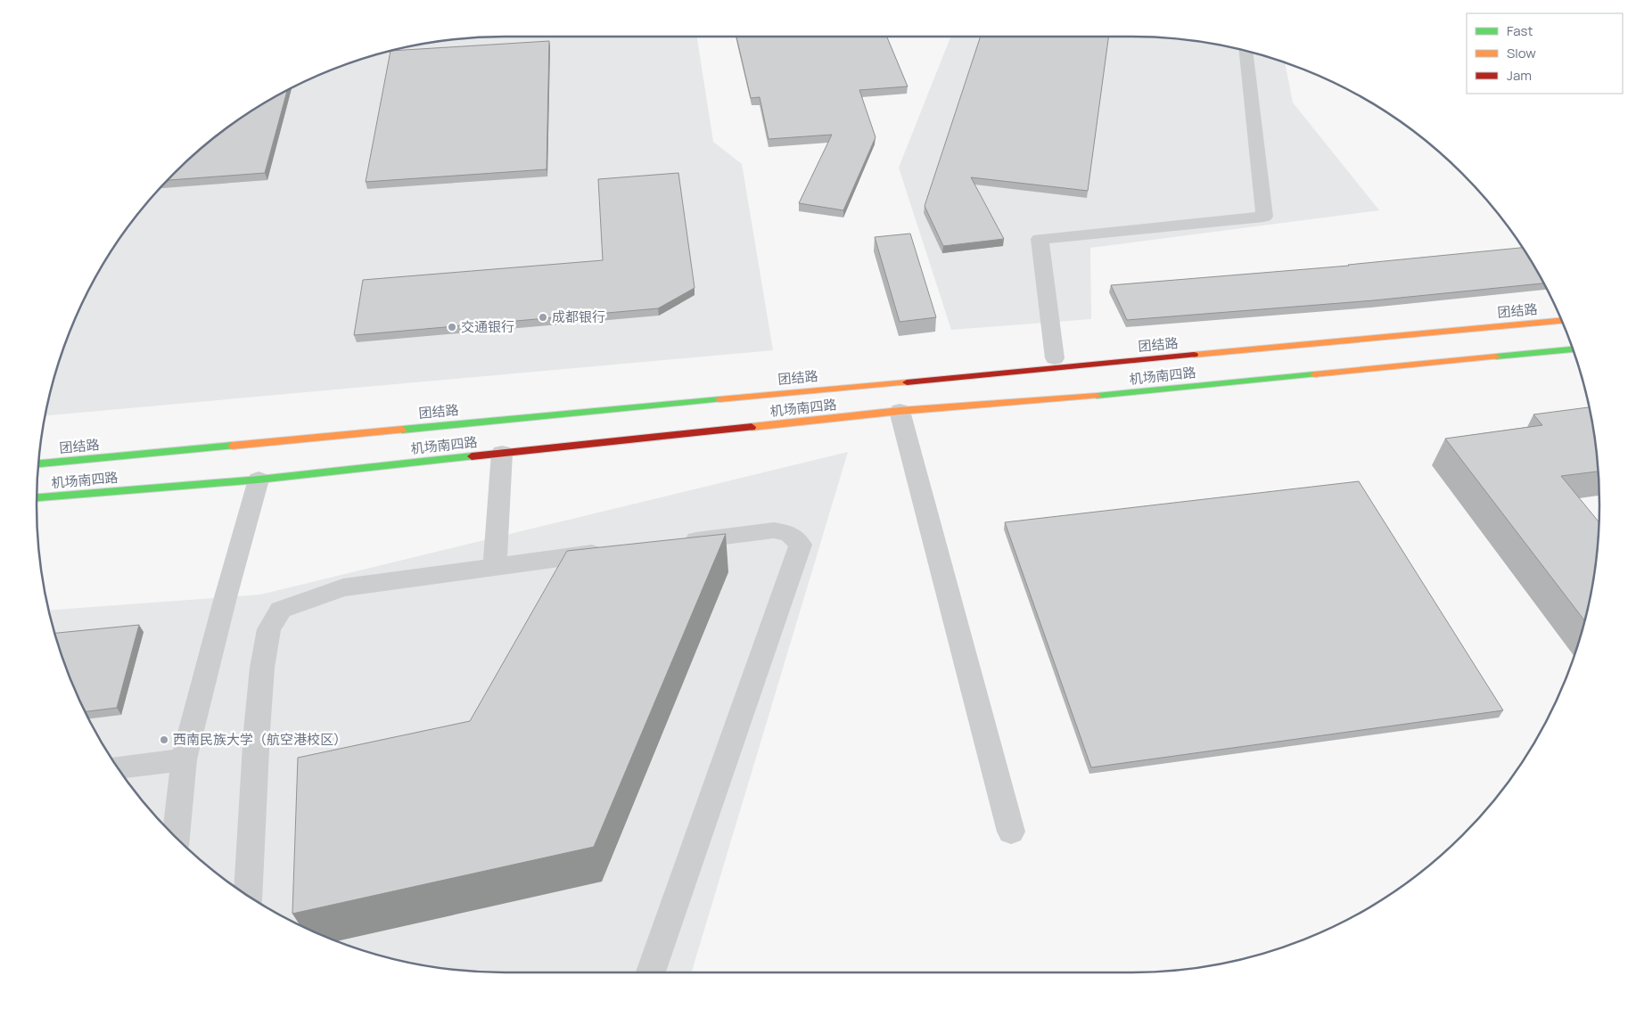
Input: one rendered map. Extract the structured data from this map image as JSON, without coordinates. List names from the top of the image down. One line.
{"streets":{"main road":["团结路","机场南四路"]},"places":["成都银行","交通银行","西南民族大学（航空港校区）"],"legend":["Fast","Slow","Jam"]}
